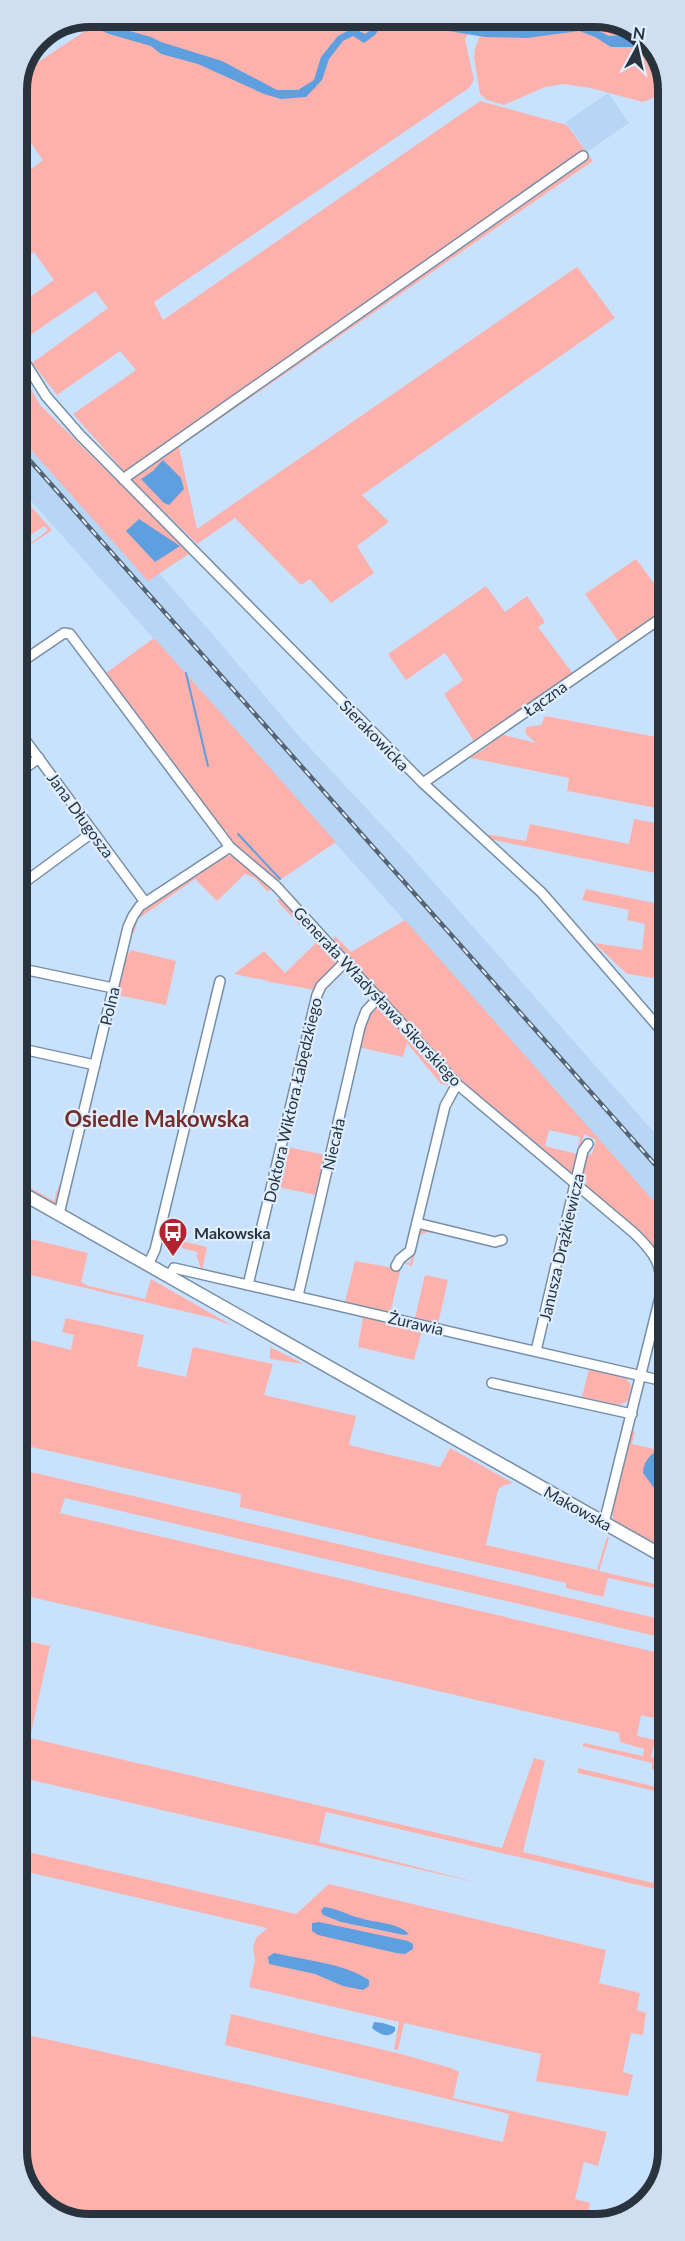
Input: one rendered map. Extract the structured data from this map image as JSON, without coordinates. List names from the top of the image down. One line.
{"streets":{"street":["Łączna","Sierakowicka","Jana Długosza","Generała Władysława Sikorskiego","Polna","Doktora Wiktora Łabędzkiego","Niecała","Janusza Drążkiewicza","Żurawia","Makowska"]},"crossings":[["Łączna","Sierakowicka"],["Jana Długosza","Polna"],["Generała Władysława Sikorskiego","Polna"],["Generała Władysława Sikorskiego","Doktora Wiktora Łabędzkiego"],["Generała Władysława Sikorskiego","Niecała"],["Generała Władysława Sikorskiego","Janusza Drążkiewicza"],["Generała Władysława Sikorskiego","Żurawia"],["Generała Władysława Sikorskiego","Makowska"],["Polna","Makowska"],["Doktora Wiktora Łabędzkiego","Żurawia"],["Niecała","Żurawia"],["Janusza Drążkiewicza","Żurawia"],["Żurawia","Makowska"]],"districts":["Osiedle Makowska"],"places":{"bus stop":["Makowska"]},"north":"top"}
